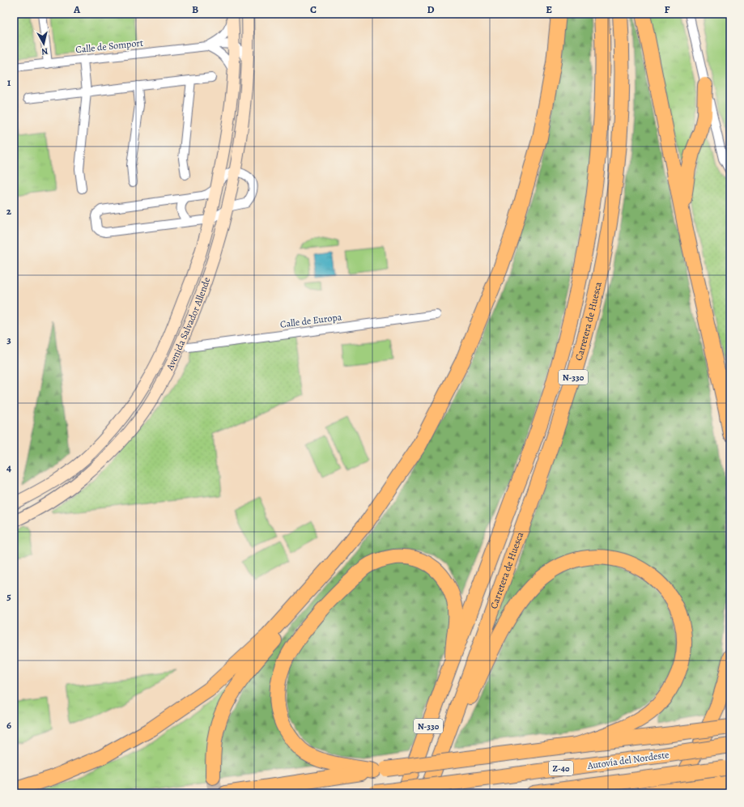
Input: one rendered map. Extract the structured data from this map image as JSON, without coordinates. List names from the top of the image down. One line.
{"streets":{"highway":["Carretera de Huesca","N-330","Autovía del Nordeste","Z-40"],"main road":["Avenida Salvador Allende"],"street":["Calle de Somport","Calle de Europa"]},"crossings":[["Carretera de Huesca","N-330"]],"north":"bottom","grid":{"columns":["A","B","C","D","E","F"],"rows":["1","2","3","4","5","6"]}}
